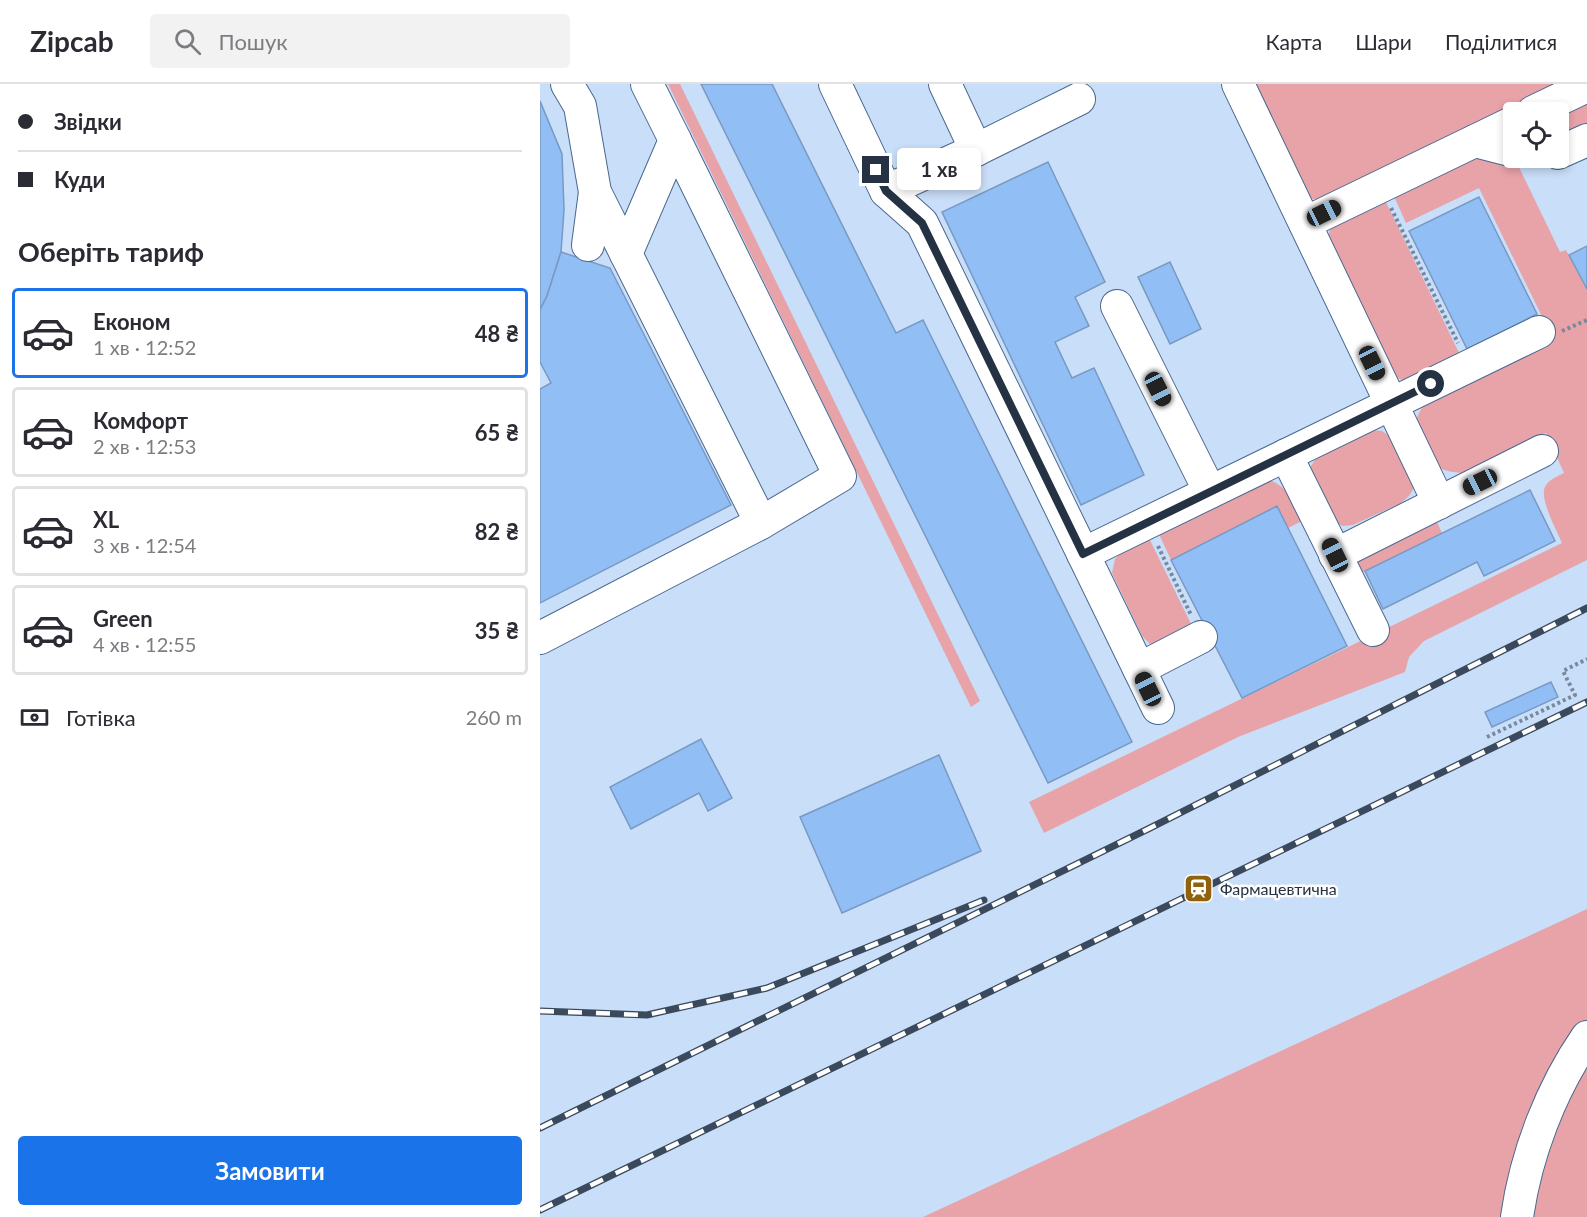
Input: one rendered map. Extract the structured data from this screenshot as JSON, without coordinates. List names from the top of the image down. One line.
{"places":{"station":["Фармацевтична"]},"page":{"header":"Zipcab","search":"Пошук","nav":["Карта","Шари","Поділитися"],"banner":["Звідки","Куди"],"bubble":"1 хв","heading":"Оберіть тариф","list":[{"name":"Економ","note":"1 хв · 12:52","value":"48 ₴"},{"name":"Комфорт","note":"2 хв · 12:53","value":"65 ₴"},{"name":"XL","note":"3 хв · 12:54","value":"82 ₴"},{"name":"Green","note":"4 хв · 12:55","value":"35 ₴"}],"pay":["Готівка","260 m"],"buttons":"Замовити"}}
